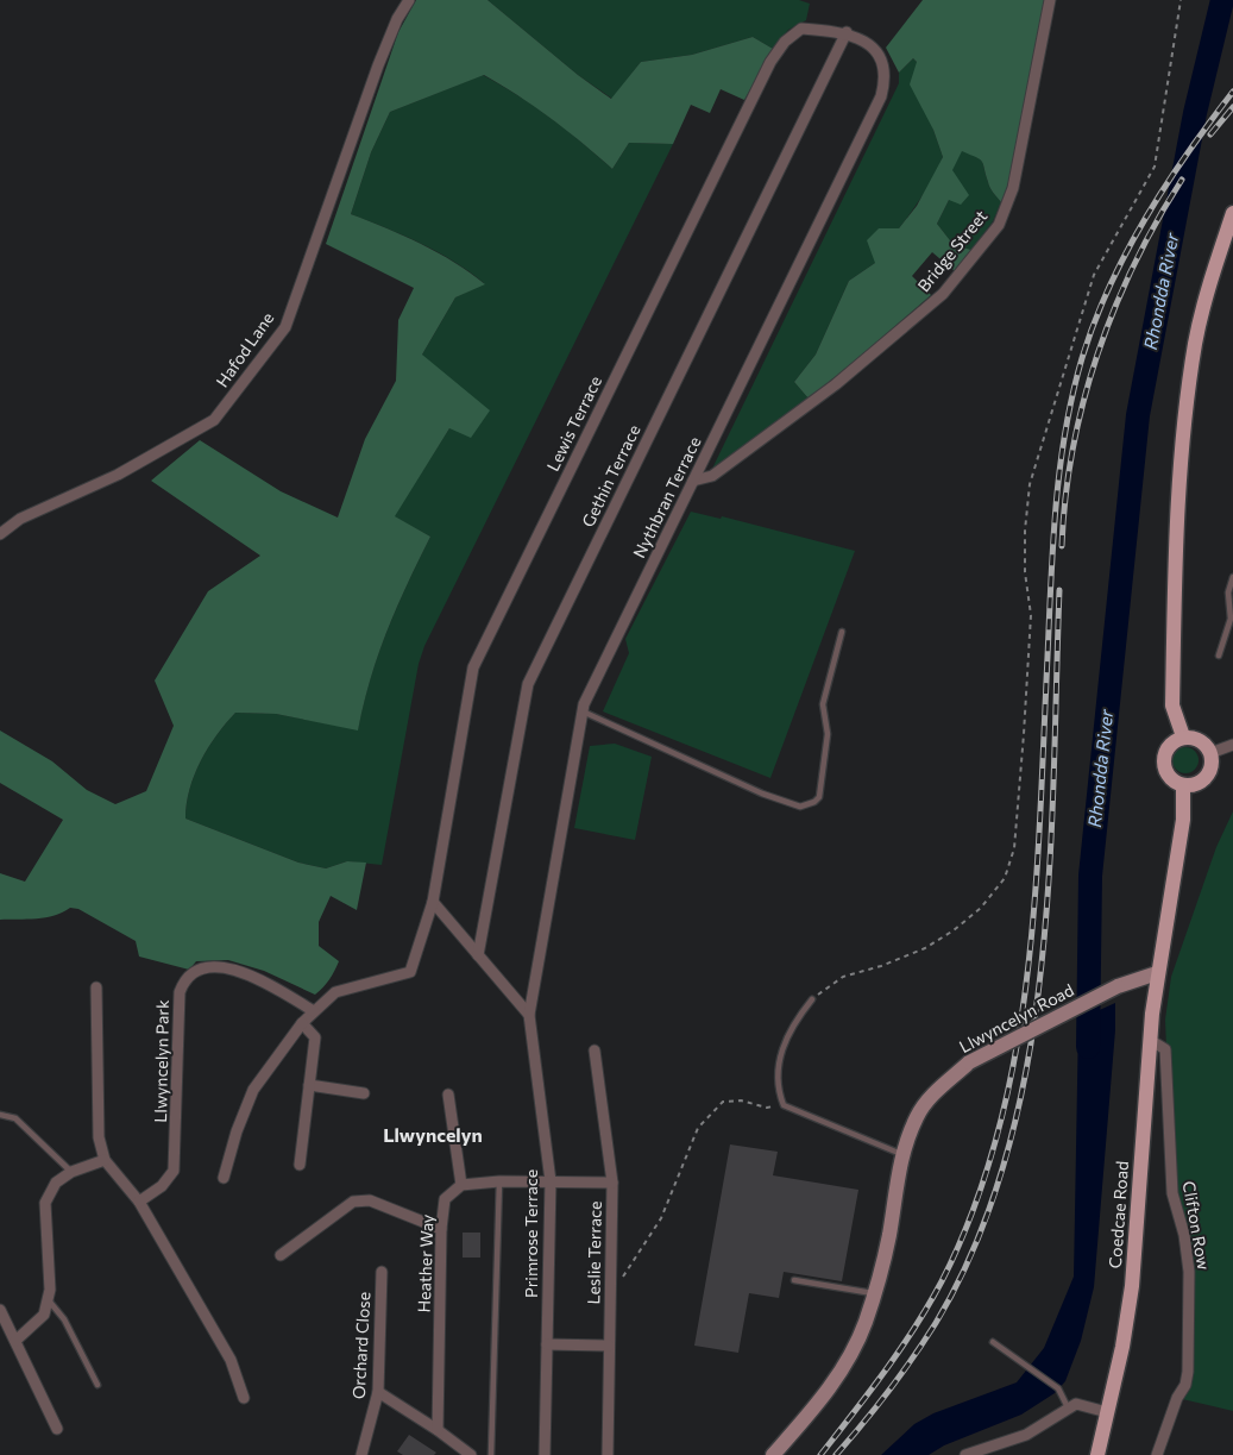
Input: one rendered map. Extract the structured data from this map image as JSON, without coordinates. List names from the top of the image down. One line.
{"streets":{"main road":["Llwyncelyn Road","Coedcae Road"],"street":["Bridge Street","Hafod Lane","Lewis Terrace","Gethin Terrace","Nythbran Terrace","Llwyncelyn Park","Clifton Row","Primrose Terrace","Leslie Terrace","Heather Way","Orchard Close"]},"crossings":[["Bridge Street","Nythbran Terrace"],["Lewis Terrace","Gethin Terrace"],["Lewis Terrace","Nythbran Terrace"],["Gethin Terrace","Nythbran Terrace"],["Nythbran Terrace","Primrose Terrace"],["Llwyncelyn Road","Coedcae Road"],["Coedcae Road","Clifton Row"]],"districts":["Llwyncelyn"],"water":["Rhondda River"]}
